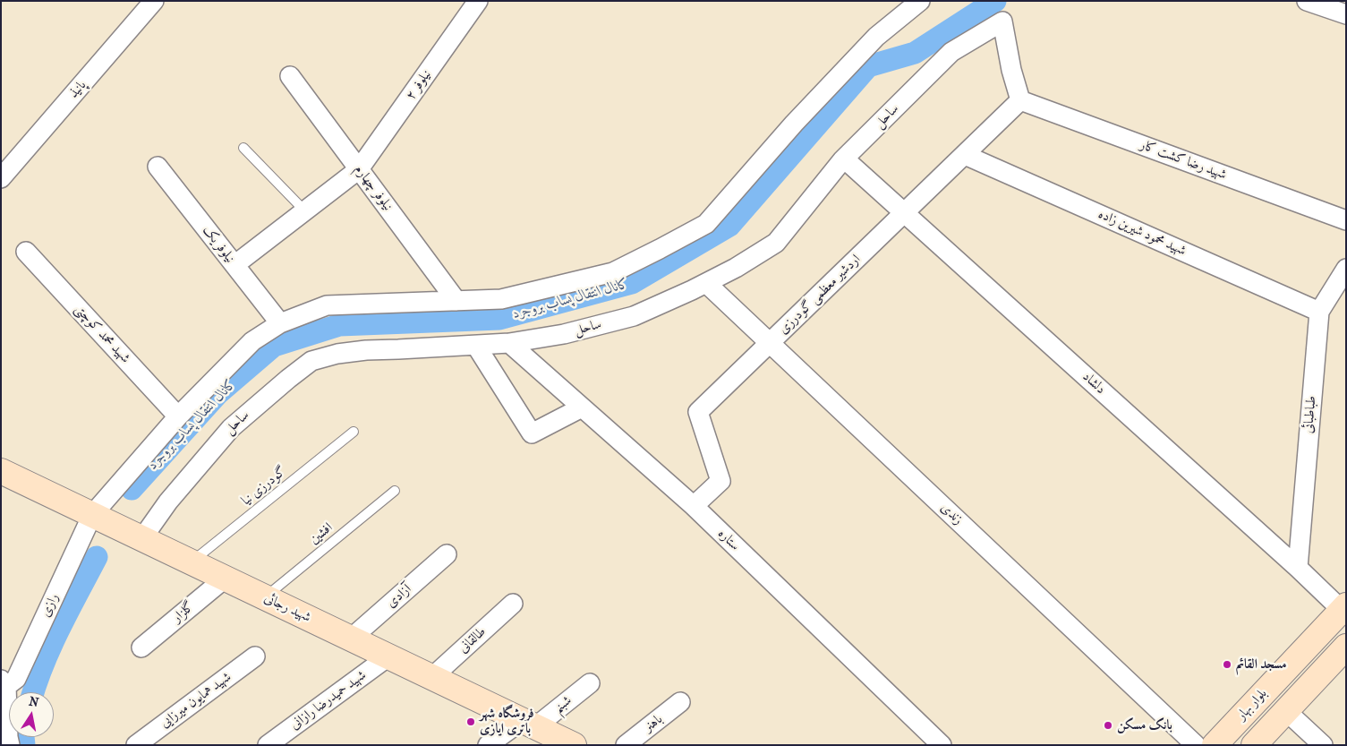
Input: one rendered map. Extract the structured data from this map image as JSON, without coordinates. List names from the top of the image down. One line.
{"streets":{"street":["نیلوفر ۲","پانیذ","ساحل","شهید رضا کشت کار","نیلوفر چهارم","شهید محمود شیرین زاده","نیلوفر یک","اردشیر معظمی گودرزی","شهید محمد کوچتی","دلشاد","طباطبائی","زندی","ستاره","آزادی","رازی","شهید رجائی","گلزار","طالقانی","شهید همایون میرزایی","شهید حمیدرضا رازانی","شبنم","بلوار بهار","باهنر"],"lane":["گودرزی نیا","افشین"]},"crossings":[["نیلوفر ۲","نیلوفر چهارم"],["نیلوفر ۲","نیلوفر یک"],["ساحل","شهید رضا کشت کار"],["ساحل","اردشیر معظمی گودرزی"],["ساحل","دلشاد"],["ساحل","زندی"],["ساحل","ستاره"],["ساحل","شهید رجائی"],["شهید رضا کشت کار","اردشیر معظمی گودرزی"],["شهید محمود شیرین زاده","اردشیر معظمی گودرزی"],["شهید محمود شیرین زاده","طباطبائی"],["اردشیر معظمی گودرزی","دلشاد"],["اردشیر معظمی گودرزی","زندی"],["اردشیر معظمی گودرزی","ستاره"],["دلشاد","طباطبائی"],["دلشاد","بلوار بهار"],["گودرزی نیا","شهید رجائی"],["افشین","شهید رجائی"],["آزادی","شهید رجائی"],["رازی","شهید رجائی"],["شهید رجائی","گلزار"],["شهید رجائی","طالقانی"],["شهید رجائی","شهید حمیدرضا رازانی"],["شهید رجائی","شبنم"]],"water":["کانال انتقال پساب بروجرد"],"places":["مسجد القائم","فروشگاه شهر باتری ایازی","بانک مسکن"],"north":"top"}
